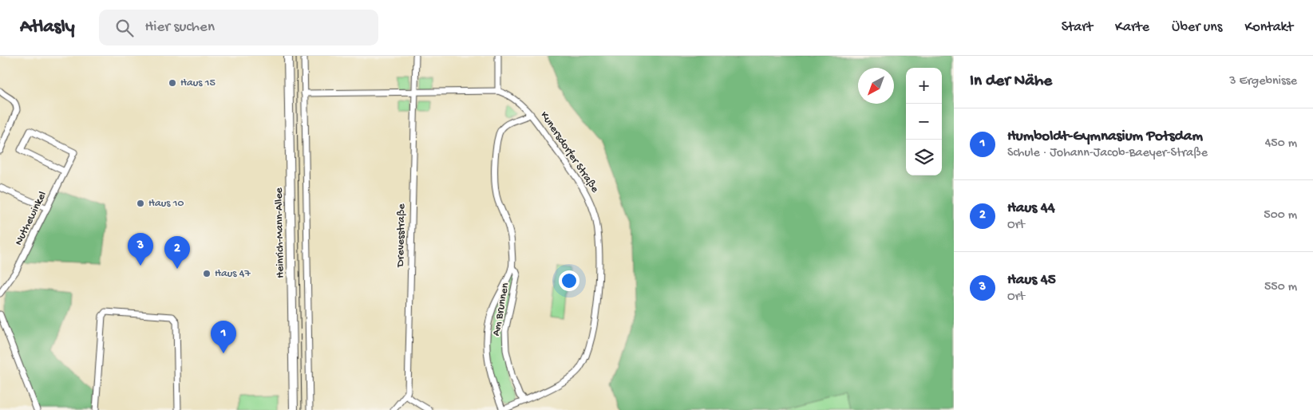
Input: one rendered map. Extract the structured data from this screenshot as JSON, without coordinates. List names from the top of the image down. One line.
{"streets":{"main road":["Heinrich-Mann-Allee"],"street":["Kunersdorfer Straße","Nuthewinkel","Drevesstraße","Am Brunnen"]},"crossings":[["Kunersdorfer Straße","Drevesstraße"],["Kunersdorfer Straße","Am Brunnen"]],"places":["Haus 15","Haus 10","Haus 47"],"north":"bottom left","page":{"header":"Atlasly","search":"Hier suchen","nav":["Start","Karte","Über uns","Kontakt"],"heading":["In der Nähe","3 Ergebnisse"],"map_buttons":["+","−"],"list":[{"mark":"1","name":"Humboldt-Gymnasium Potsdam","note":"Schule · Johann-Jacob-Baeyer-Straße","value":"450 m"},{"mark":"2","name":"Haus 44","note":"Ort","value":"500 m"},{"mark":"3","name":"Haus 45","note":"Ort","value":"550 m"}],"pins":["3","2","1"]}}
